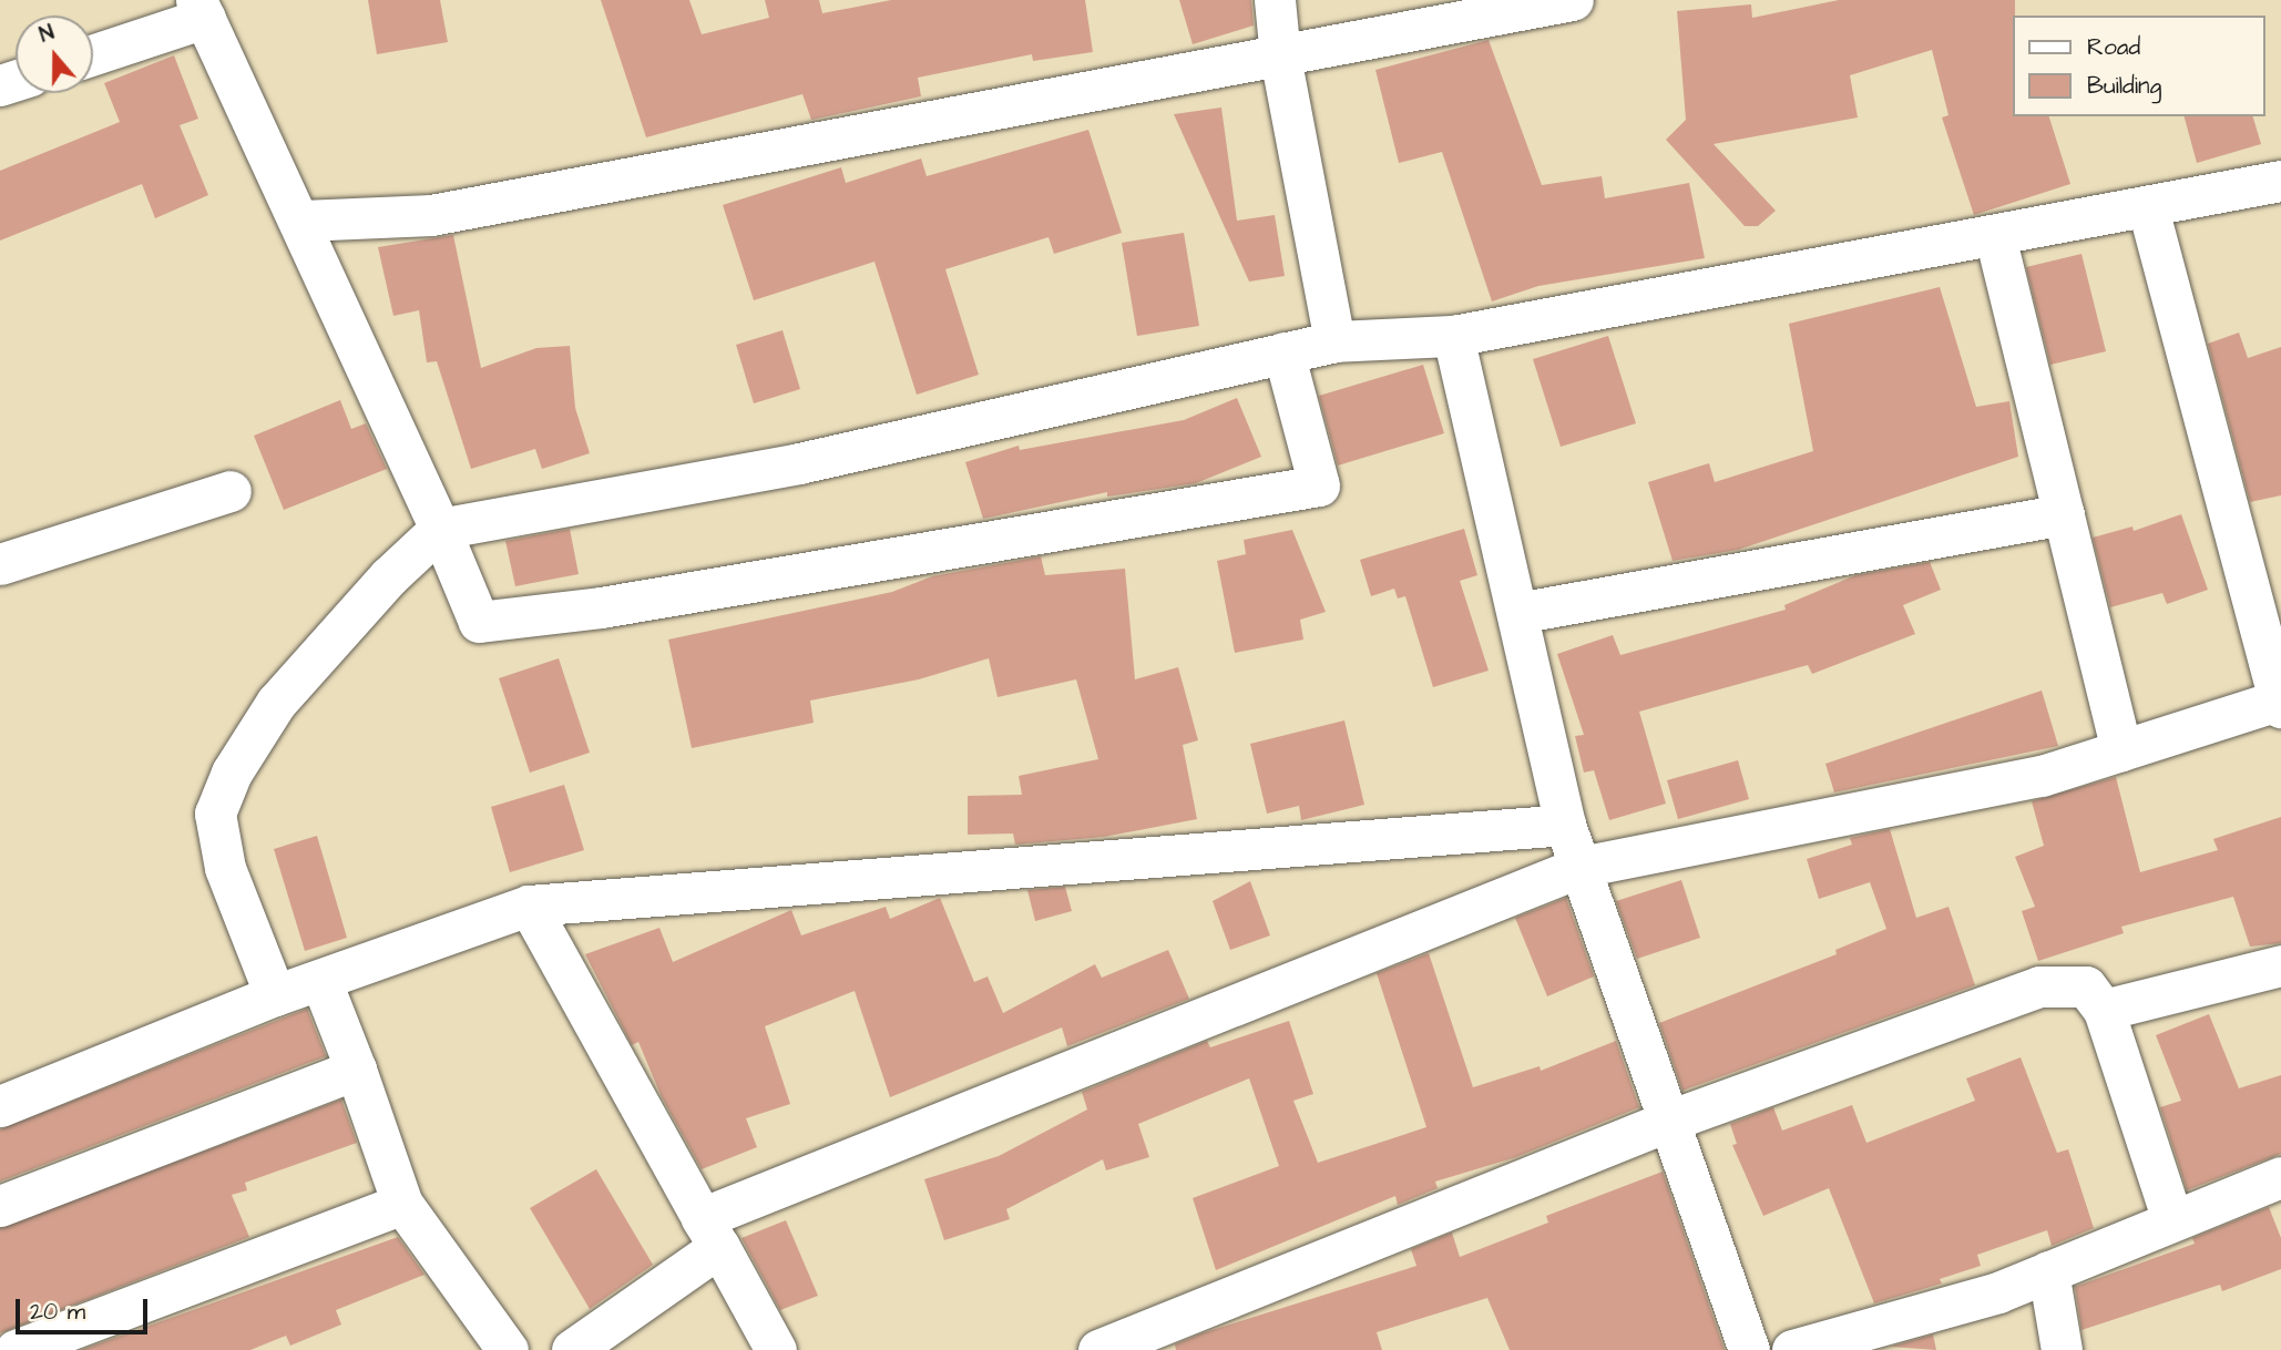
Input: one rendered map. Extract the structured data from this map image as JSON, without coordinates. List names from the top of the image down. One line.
{"legend":["Road","Building"],"scale_bar":"20 m","north":"top"}
